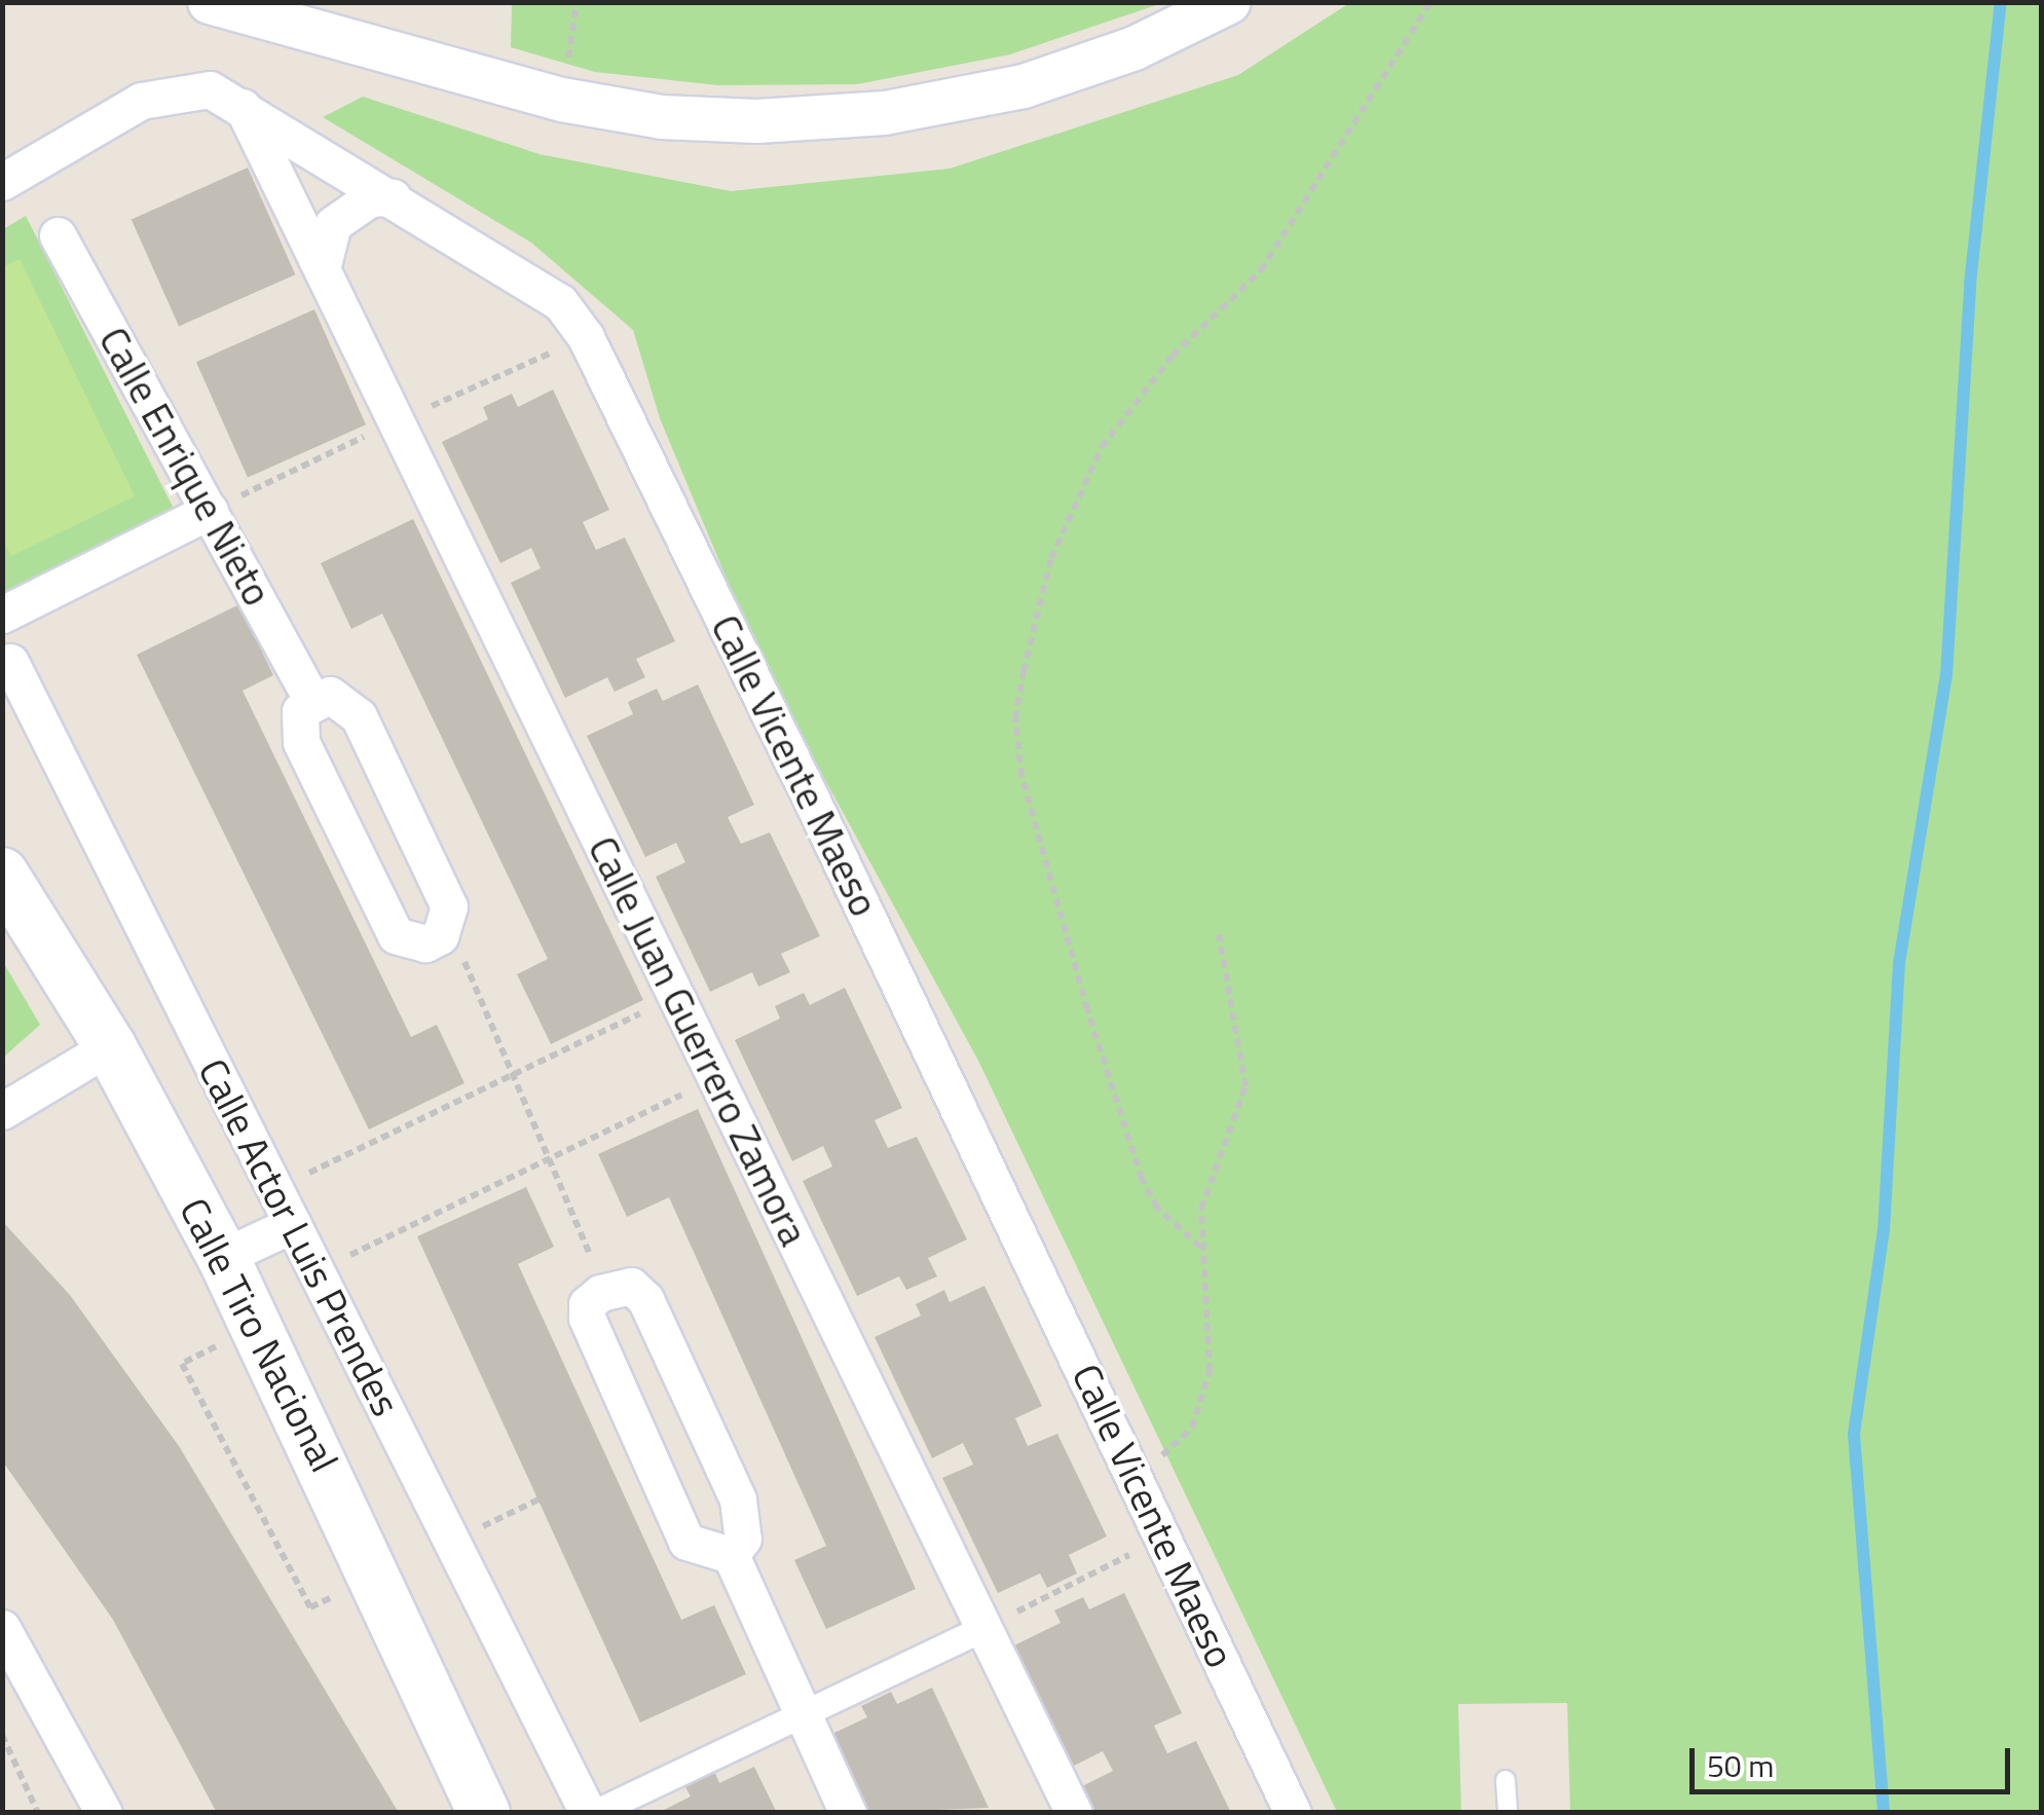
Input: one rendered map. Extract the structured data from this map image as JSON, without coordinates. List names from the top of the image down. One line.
{"streets":{"main road":["Calle Tiro Nacional"],"street":["Calle Enrique Nieto","Calle Vicente Maeso","Calle Juan Guerrero Zamora","Calle Actor Luis Prendes"]},"crossings":[["Calle Vicente Maeso","Calle Juan Guerrero Zamora"]],"scale_bar":"50 m"}
